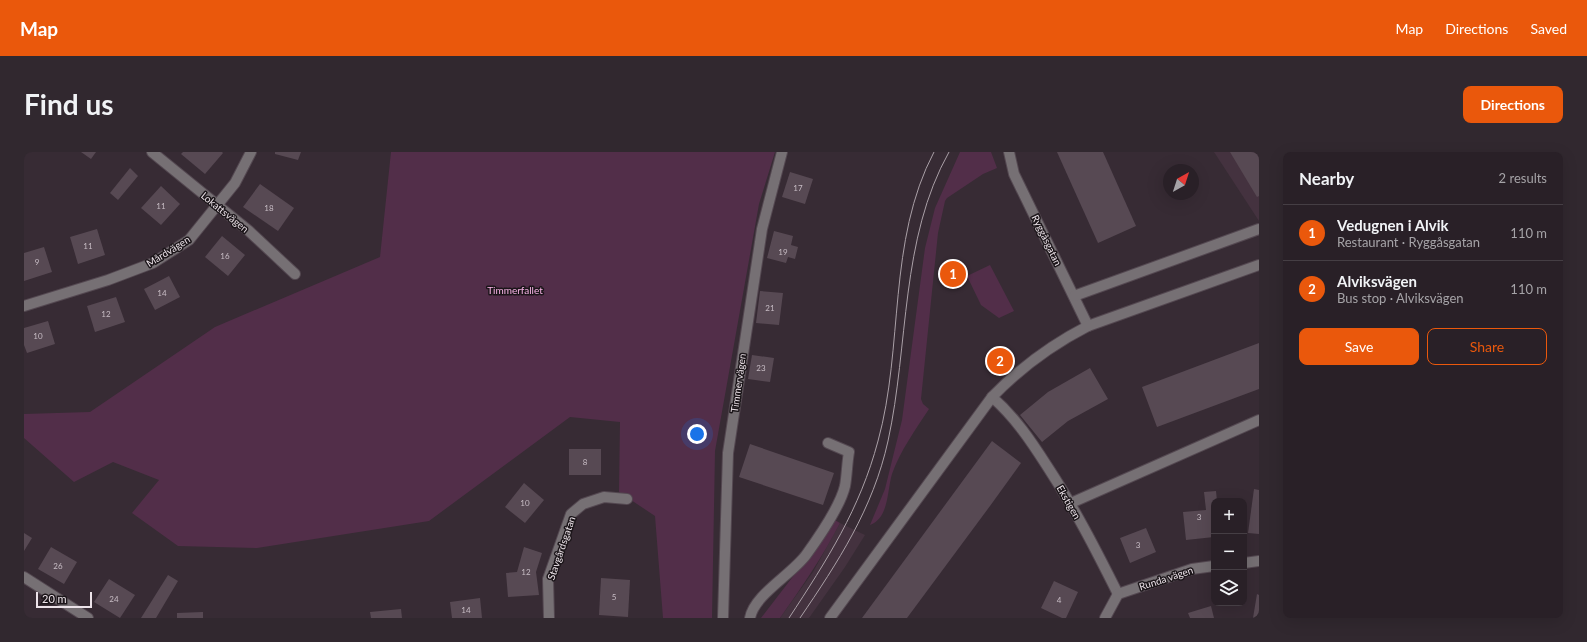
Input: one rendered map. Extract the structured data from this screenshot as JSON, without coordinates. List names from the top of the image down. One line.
{"streets":{"street":["Lokattsvägen","Ryggåsgatan","Mårdvägen","Timmervägen","Ekstigen","Stavgårdsgatan","Runda vägen"]},"crossings":[["Lokattsvägen","Mårdvägen"],["Ekstigen","Runda vägen"]],"parks":["Timmerfallet"],"house_numbers":["17","11","18","11","19","16","9","14","21","12","10","23","8","10","3","3","26","12","5","24","4","14"],"scale_bar":"20 m","north":"top right","page":{"header":"Map","nav":["Map","Directions","Saved"],"buttons":["Directions",["Save","Share"]],"title":"Find us","heading":["Nearby","2 results"],"list":[{"mark":"1","name":"Vedugnen i Alvik","note":"Restaurant · Ryggåsgatan","value":"110 m"},{"mark":"2","name":"Alviksvägen","note":"Bus stop · Alviksvägen","value":"110 m"}],"pins":["1","2"],"map_buttons":["+","−"],"scale":"20 m"}}
